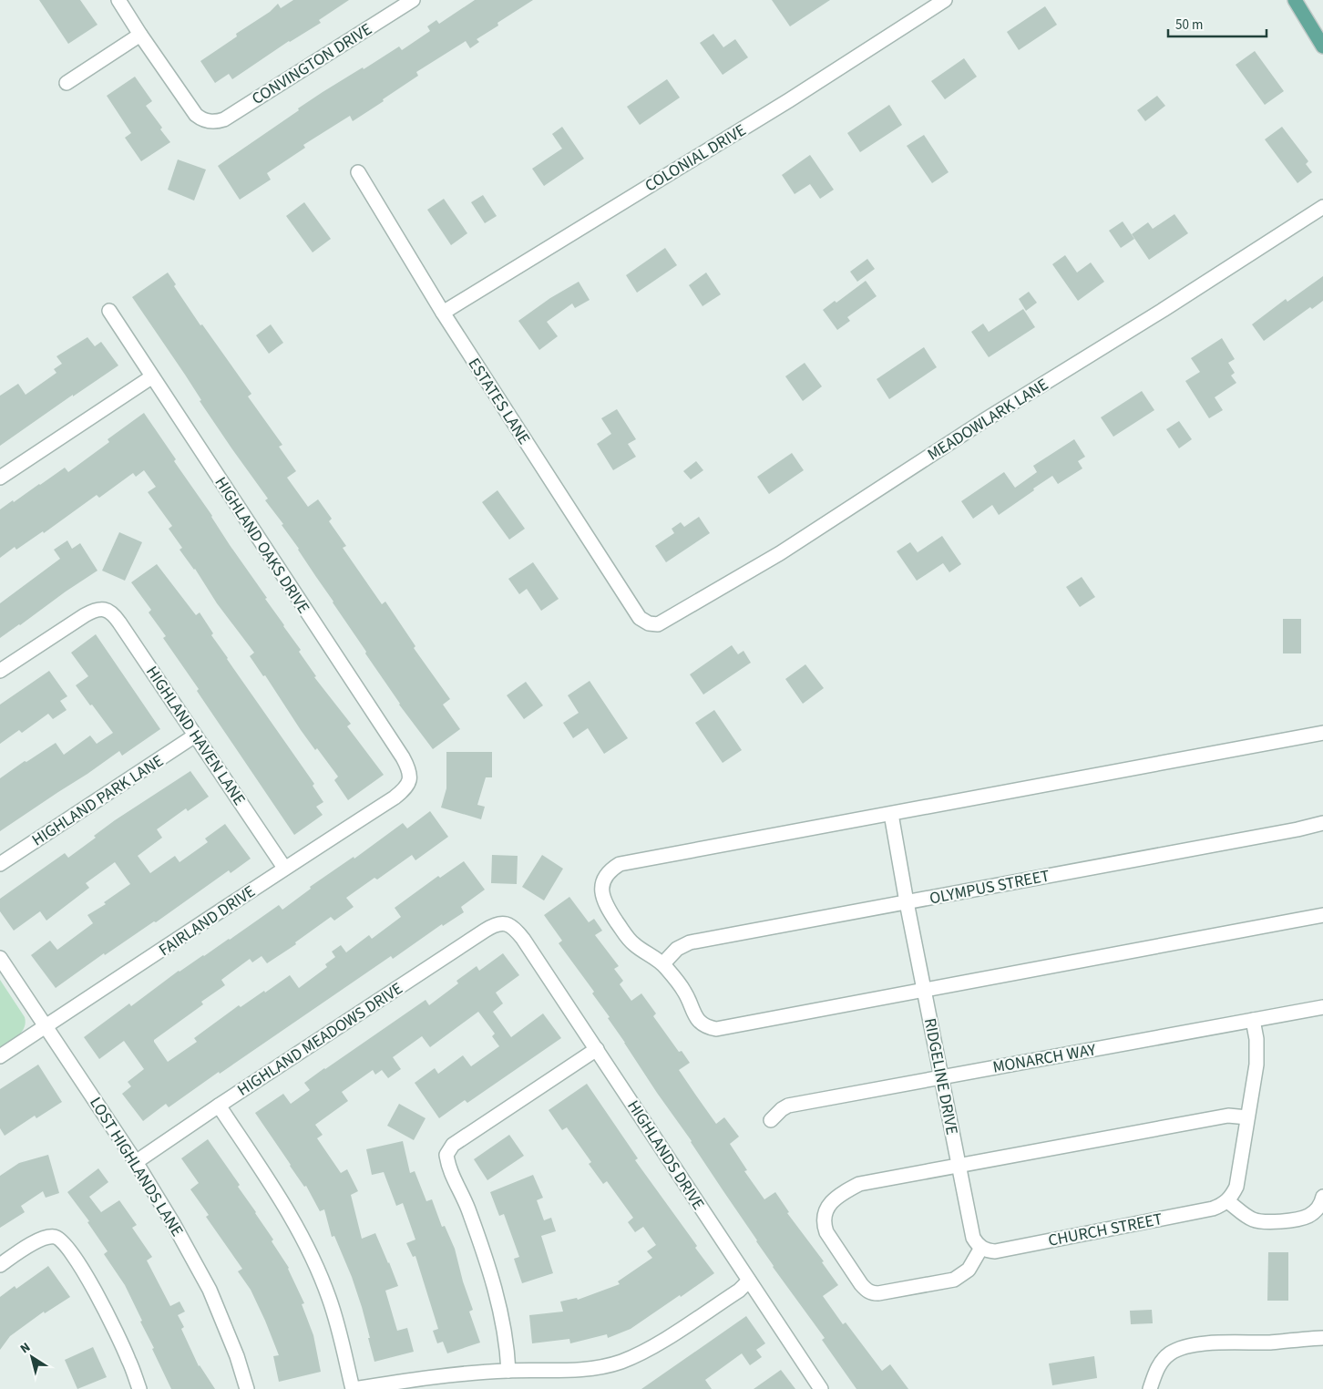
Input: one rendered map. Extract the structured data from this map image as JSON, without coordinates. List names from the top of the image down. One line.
{"streets":{"street":["CONVINGTON DRIVE","COLONIAL DRIVE","ESTATES LANE","MEADOWLARK LANE","HIGHLAND OAKS DRIVE","HIGHLAND HAVEN LANE","HIGHLAND PARK LANE","OLYMPUS STREET","FAIRLAND DRIVE","HIGHLAND MEADOWS DRIVE","MONARCH WAY","RIDGELINE DRIVE","HIGHLANDS DRIVE","LOST HIGHLANDS LANE","CHURCH STREET"]},"crossings":[["COLONIAL DRIVE","ESTATES LANE"],["ESTATES LANE","MEADOWLARK LANE"],["HIGHLAND OAKS DRIVE","FAIRLAND DRIVE"],["HIGHLAND HAVEN LANE","HIGHLAND PARK LANE"],["HIGHLAND HAVEN LANE","FAIRLAND DRIVE"],["OLYMPUS STREET","RIDGELINE DRIVE"],["FAIRLAND DRIVE","LOST HIGHLANDS LANE"],["HIGHLAND MEADOWS DRIVE","HIGHLANDS DRIVE"],["HIGHLAND MEADOWS DRIVE","LOST HIGHLANDS LANE"],["MONARCH WAY","RIDGELINE DRIVE"],["RIDGELINE DRIVE","CHURCH STREET"]],"scale_bar":"50 m","north":"top left"}
